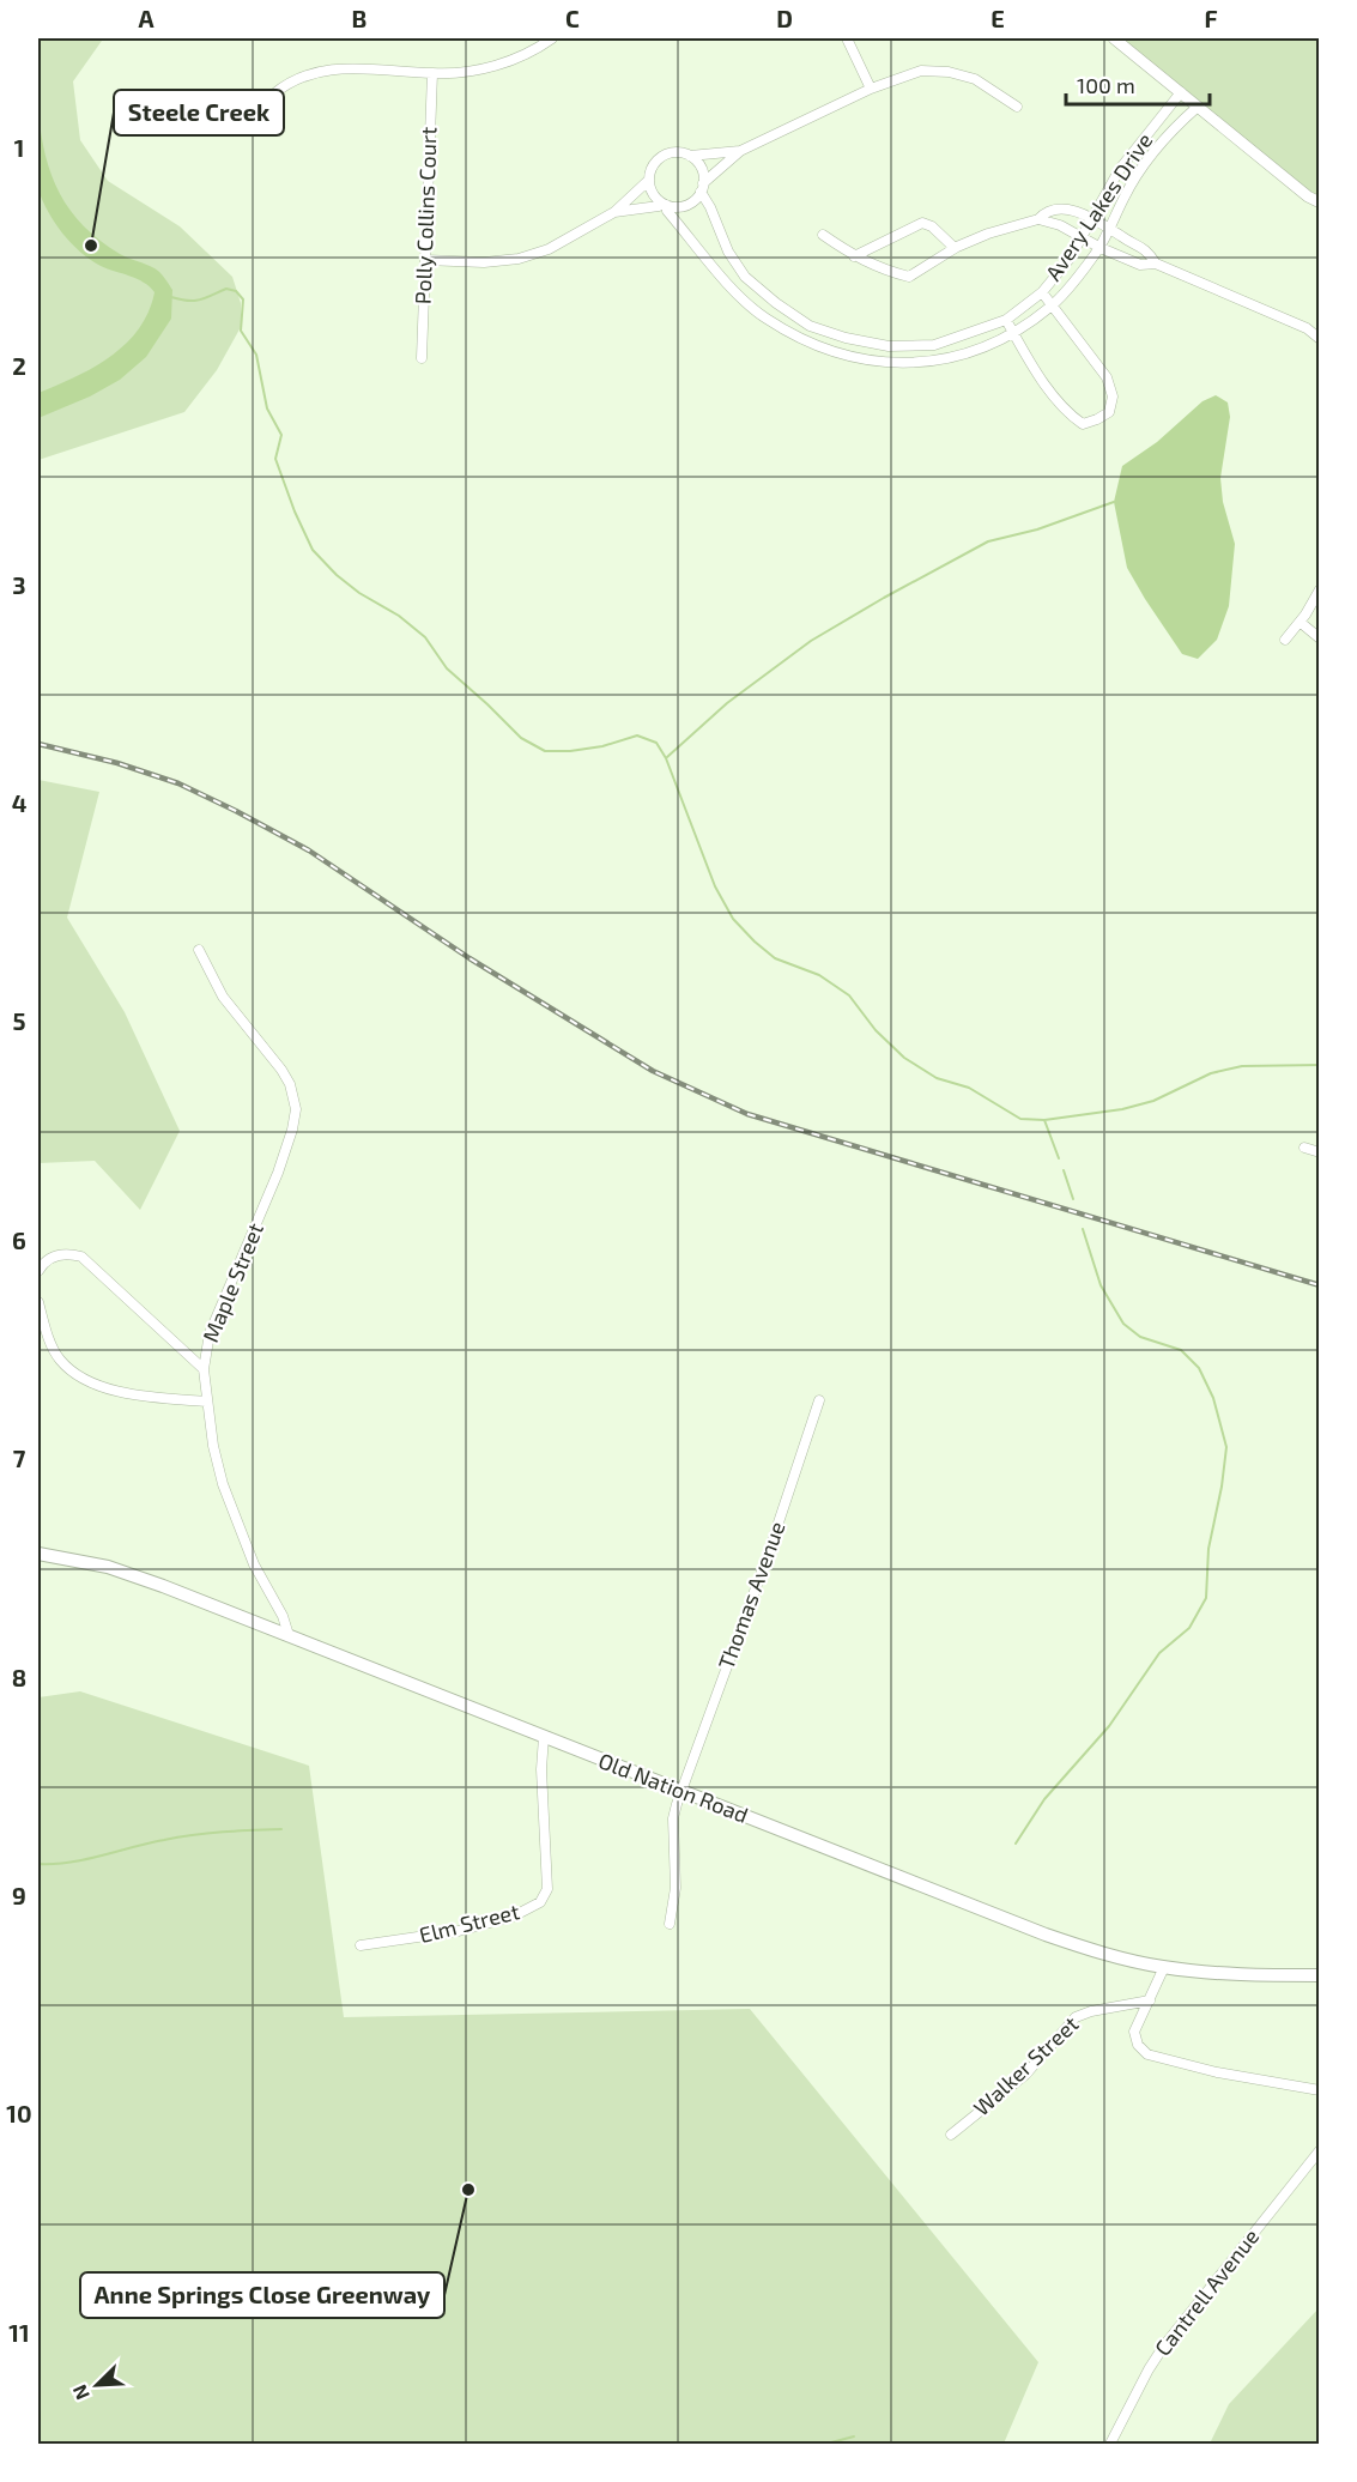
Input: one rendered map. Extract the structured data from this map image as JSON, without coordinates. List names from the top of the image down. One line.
{"streets":{"main road":["Old Nation Road"],"street":["Avery Lakes Drive","Polly Collins Court","Maple Street","Thomas Avenue","Elm Street","Walker Street","Cantrell Avenue"]},"crossings":[["Maple Street","Old Nation Road"],["Thomas Avenue","Old Nation Road"],["Old Nation Road","Elm Street"]],"places":["Steele Creek","Anne Springs Close Greenway"],"scale_bar":"100 m","north":"bottom left","grid":{"columns":["A","B","C","D","E","F"],"rows":["1","2","3","4","5","6","7","8","9","10","11"]}}
